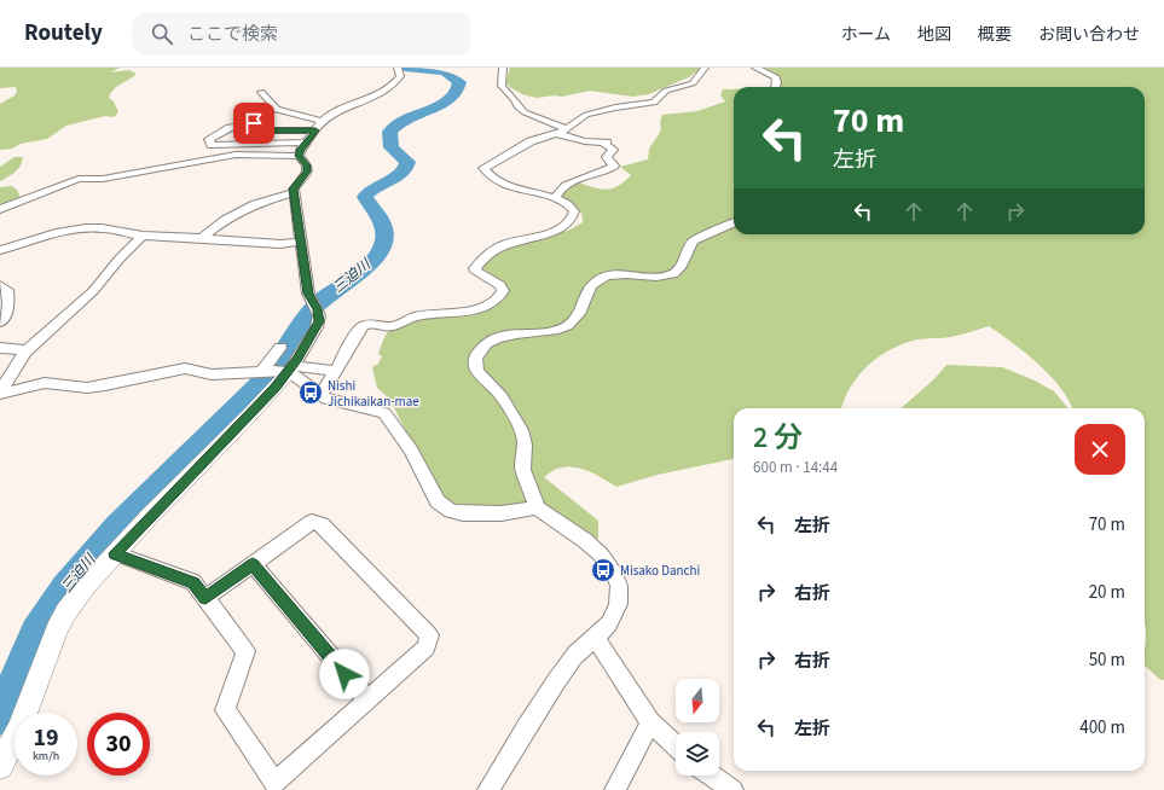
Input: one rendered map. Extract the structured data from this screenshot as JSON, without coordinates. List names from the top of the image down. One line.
{"water":["三迫川"],"places":{"bus stop":["Nishi Jichikaikan-mae","Misako Danchi"]},"north":"bottom","page":{"header":"Routely","search":"ここで検索","nav":["ホーム","地図","概要","お問い合わせ"],"turn":["70 m","左折"],"heading":["2 分","600 m · 14:44"],"list":[{"name":"左折","value":"70 m"},{"name":"右折","value":"20 m"},{"name":"右折","value":"50 m"},{"name":"左折","value":"400 m"}],"speed":"19 km/h","limit":"30"}}
